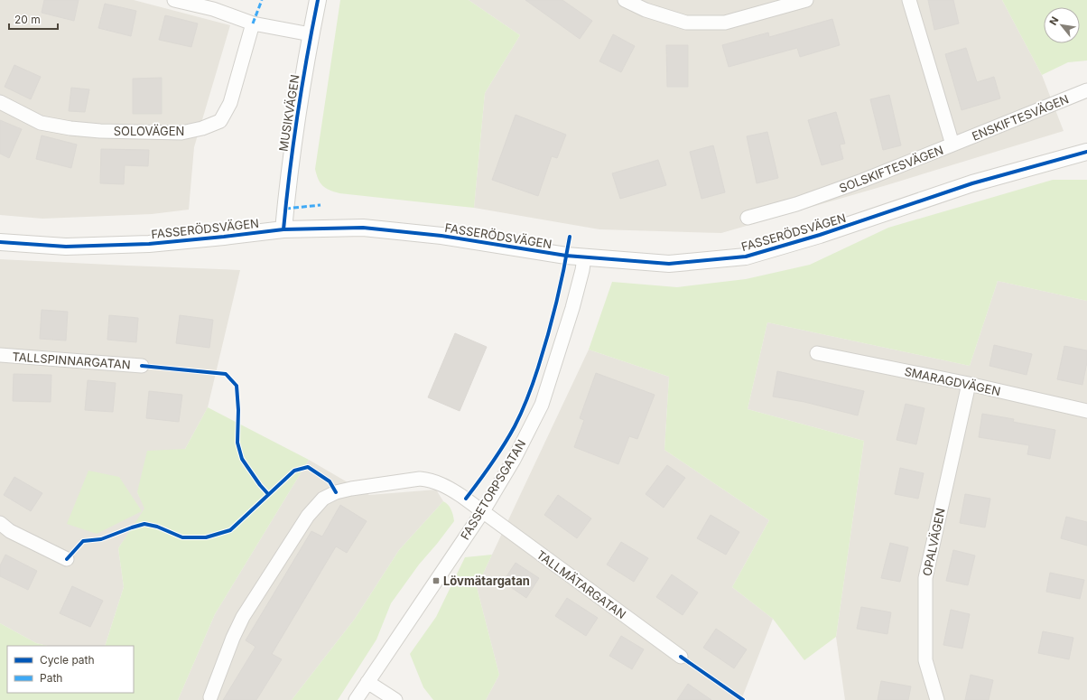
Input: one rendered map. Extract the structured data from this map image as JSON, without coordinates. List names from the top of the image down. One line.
{"streets":{"street":["MUSIKVÄGEN","ENSKIFTESVÄGEN","SOLOVÄGEN","SOLSKIFTESVÄGEN","FASSERÖDSVÄGEN","TALLSPINNARGATAN","SMARAGDVÄGEN","FASSETORPSGATAN","OPALVÄGEN","TALLMÄTARGATAN"]},"crossings":[["MUSIKVÄGEN","FASSERÖDSVÄGEN"],["ENSKIFTESVÄGEN","SOLSKIFTESVÄGEN"],["FASSERÖDSVÄGEN","FASSETORPSGATAN"],["SMARAGDVÄGEN","OPALVÄGEN"],["FASSETORPSGATAN","TALLMÄTARGATAN"]],"places":{"transit":["Lövmätargatan"]},"legend":["Cycle path","Path"],"scale_bar":"20 m","north":"top left"}
